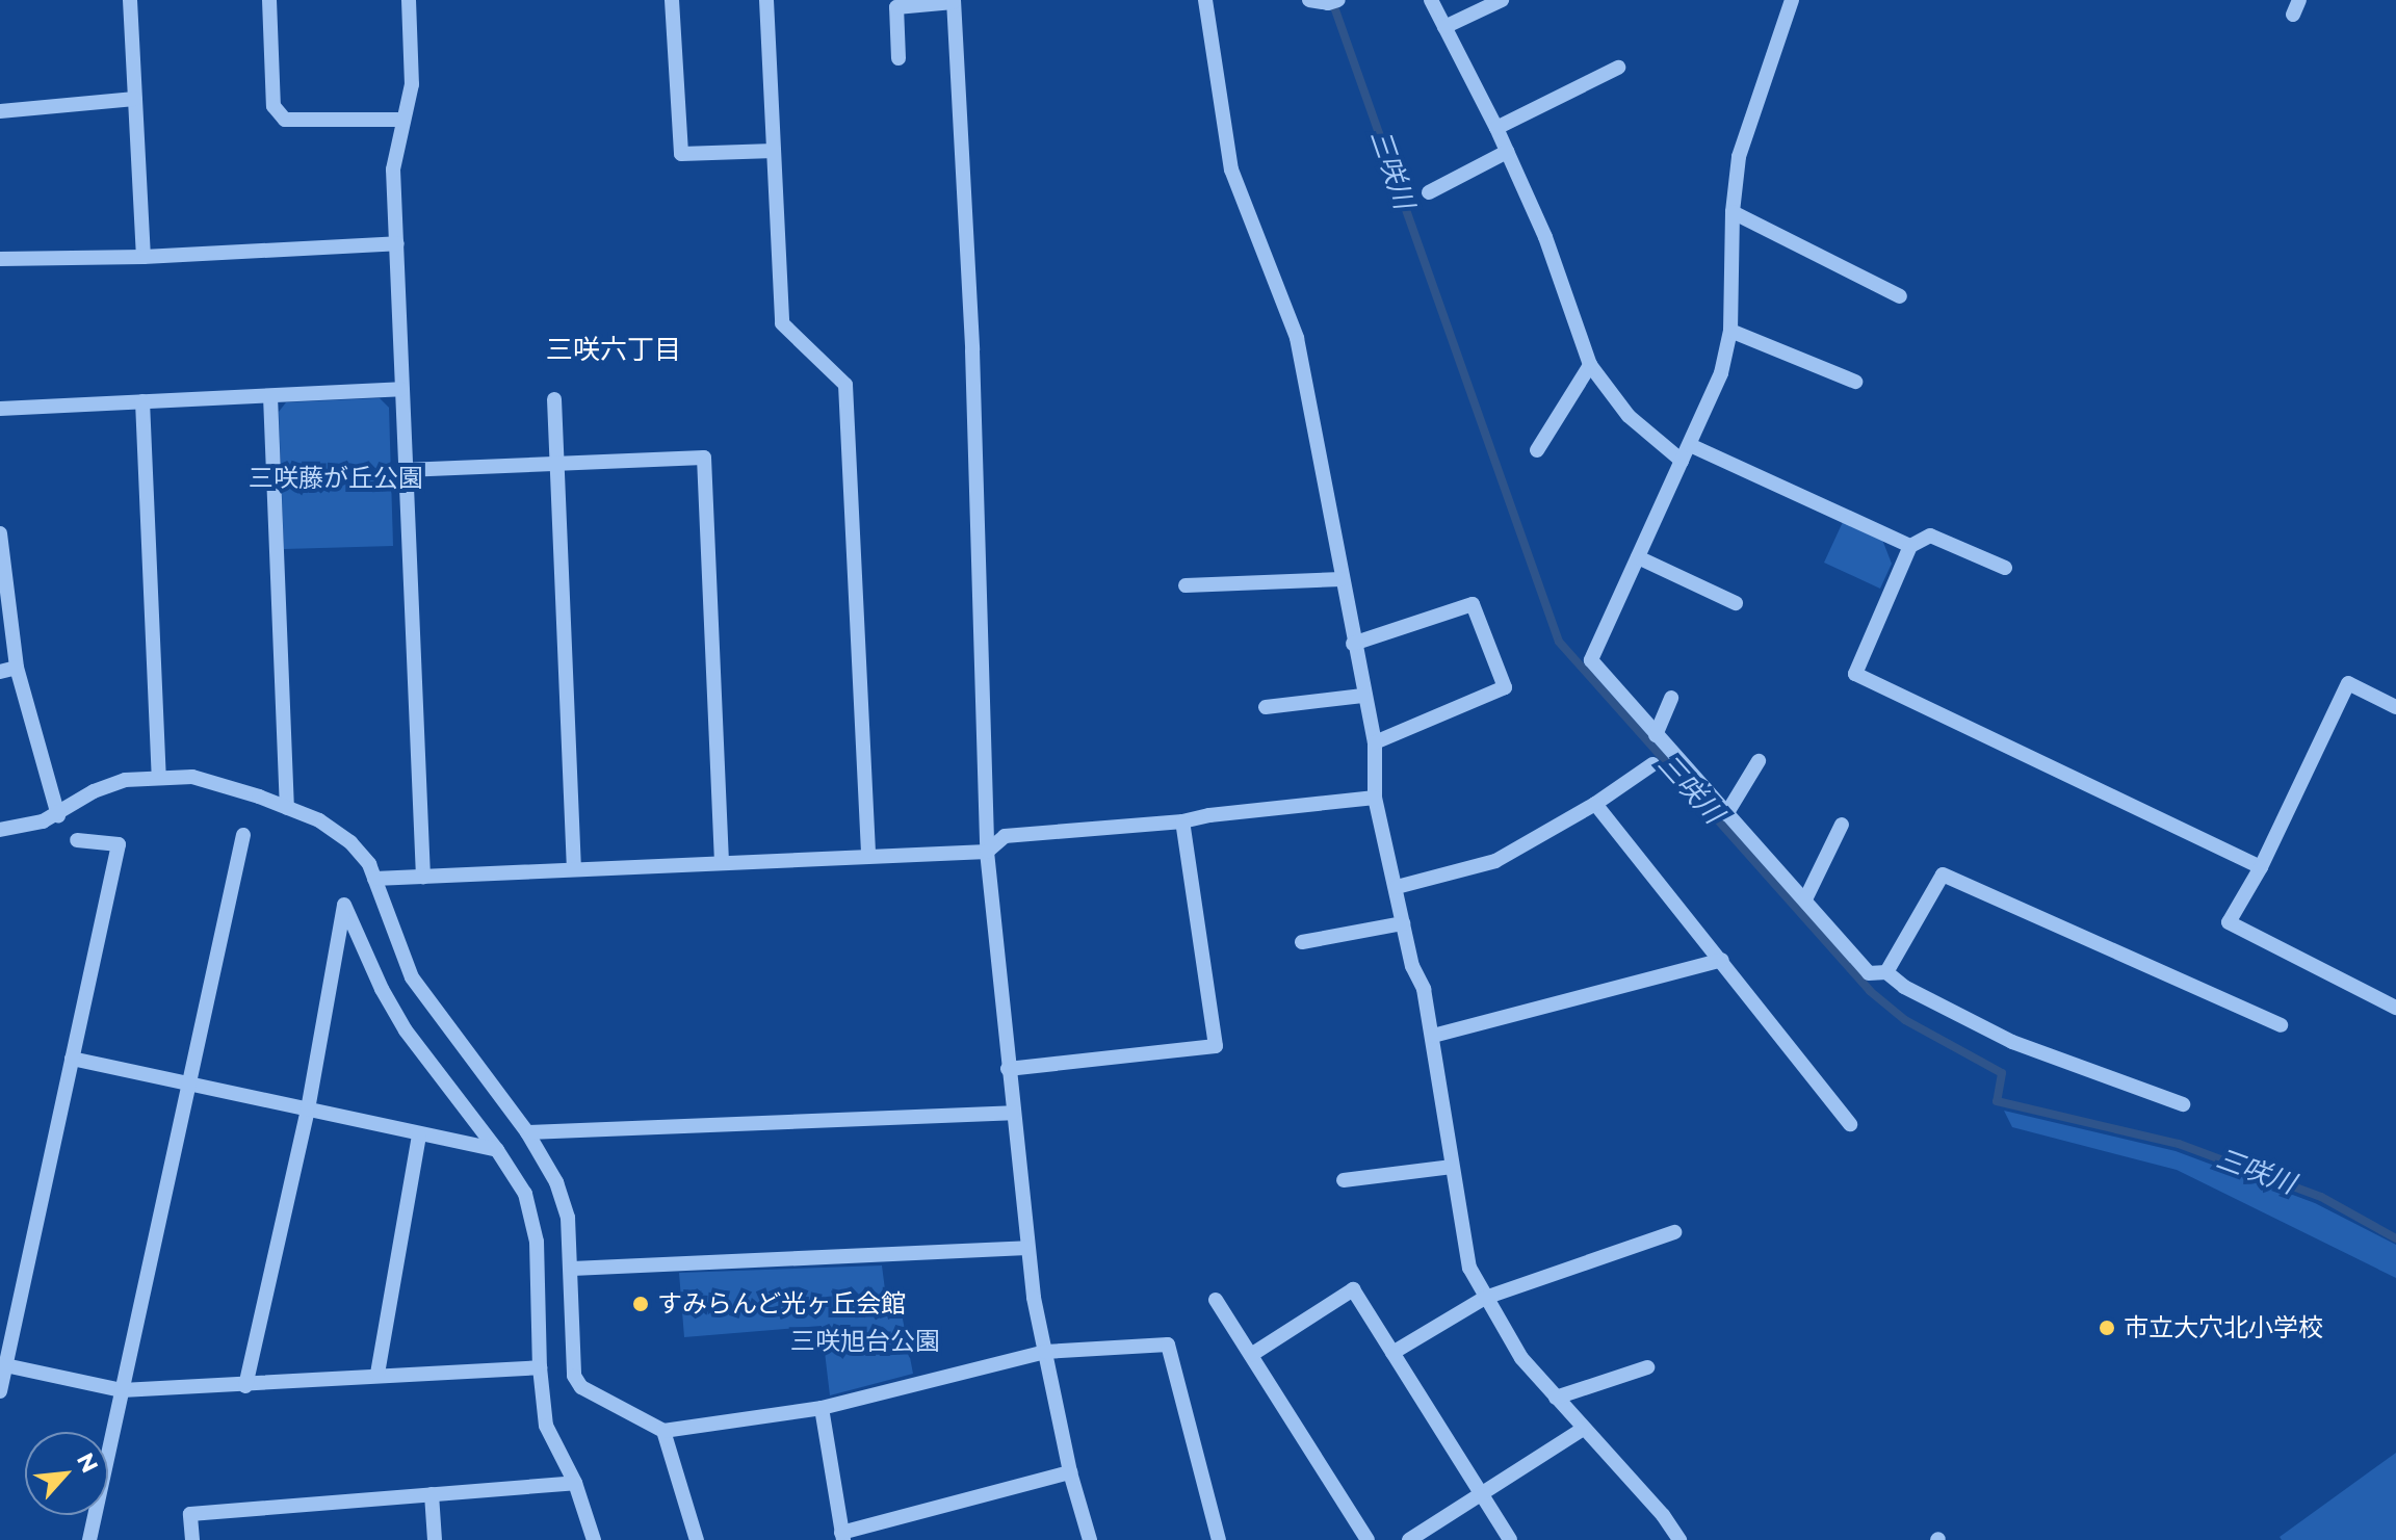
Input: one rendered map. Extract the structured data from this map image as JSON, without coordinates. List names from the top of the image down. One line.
{"districts":["三咲六丁目"],"water":["三咲川"],"parks":["三咲藤が丘公園","三咲旭台公園"],"places":["すみらんど光ヶ丘会館","市立大穴北小学校"],"north":"top right"}
